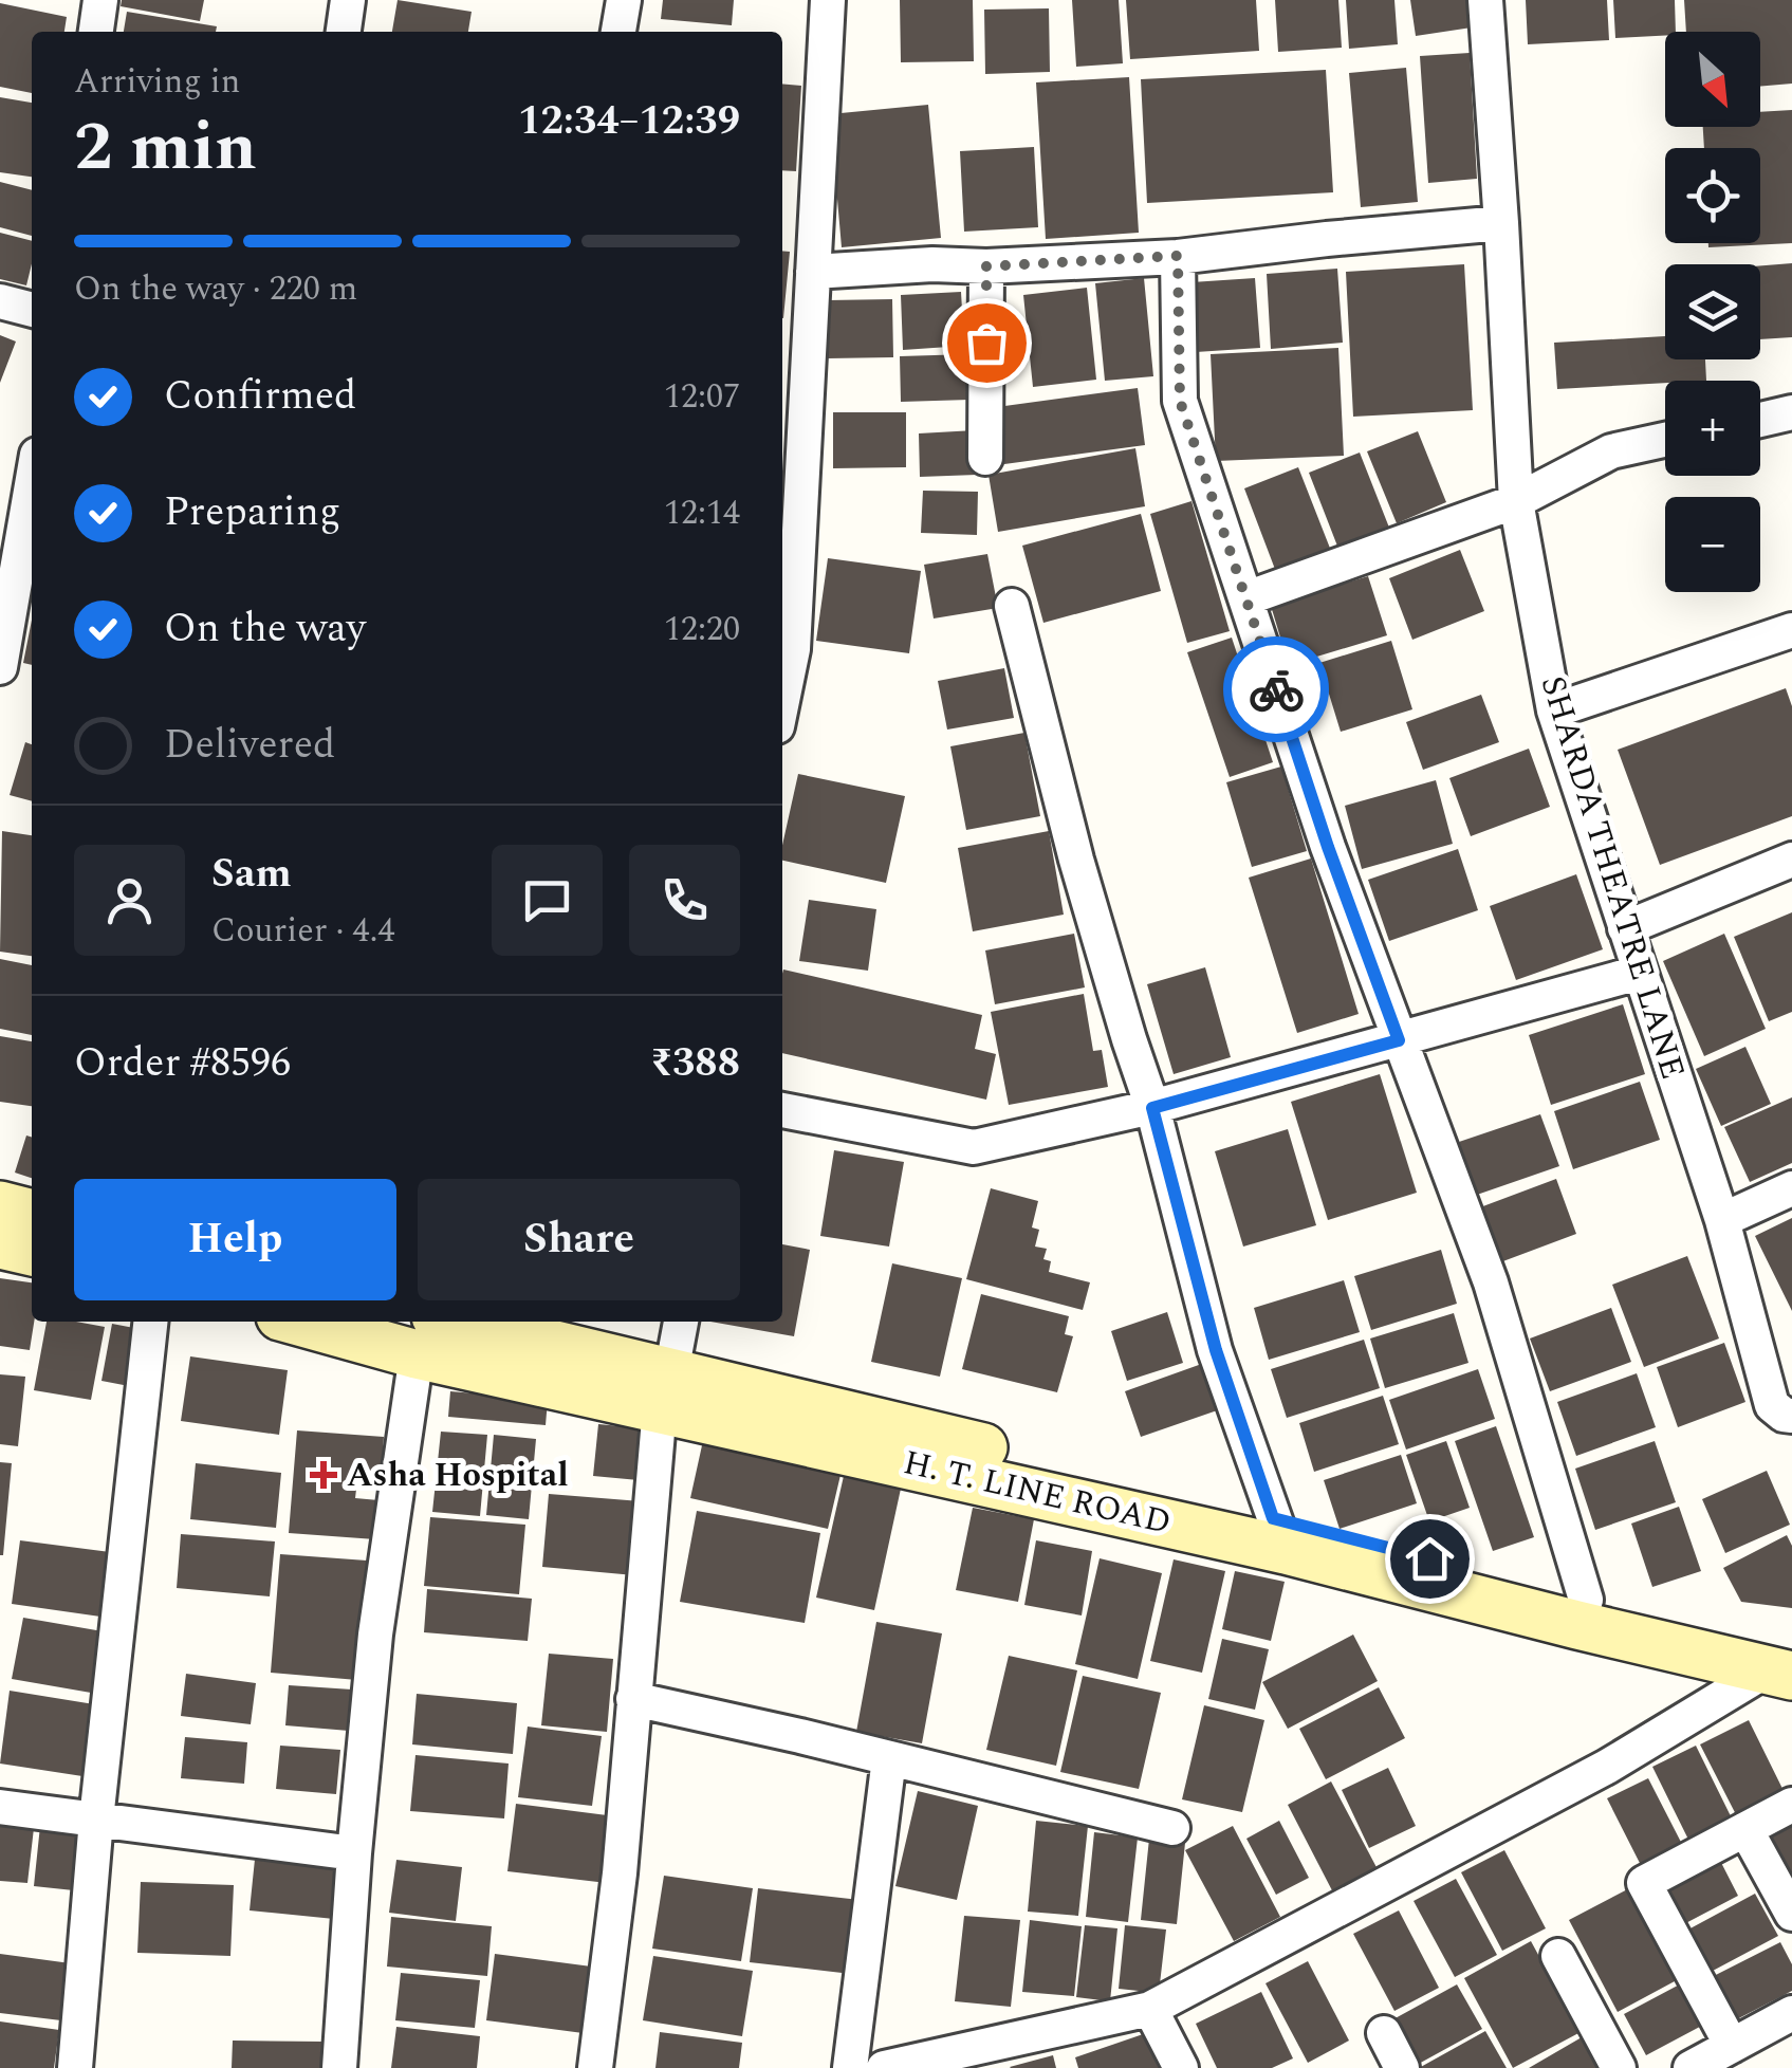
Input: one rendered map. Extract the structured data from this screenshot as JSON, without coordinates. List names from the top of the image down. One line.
{"streets":{"street":["SHARDA THEATRE LANE","H. T. LINE ROAD"]},"places":{"health":["Asha Hospital"]},"north":"bottom right","page":{"map_buttons":["+","−"],"heading":["2 min","Arriving in","12:34–12:39"],"panel":["Sam","Courier · 4.4","Order #8596","₹388"],"bar":"On the way · 220 m","list":[["Confirmed","12:07"],["Preparing","12:14"],["On the way","12:20"],"Delivered"],"buttons":["Help","Share"]}}
